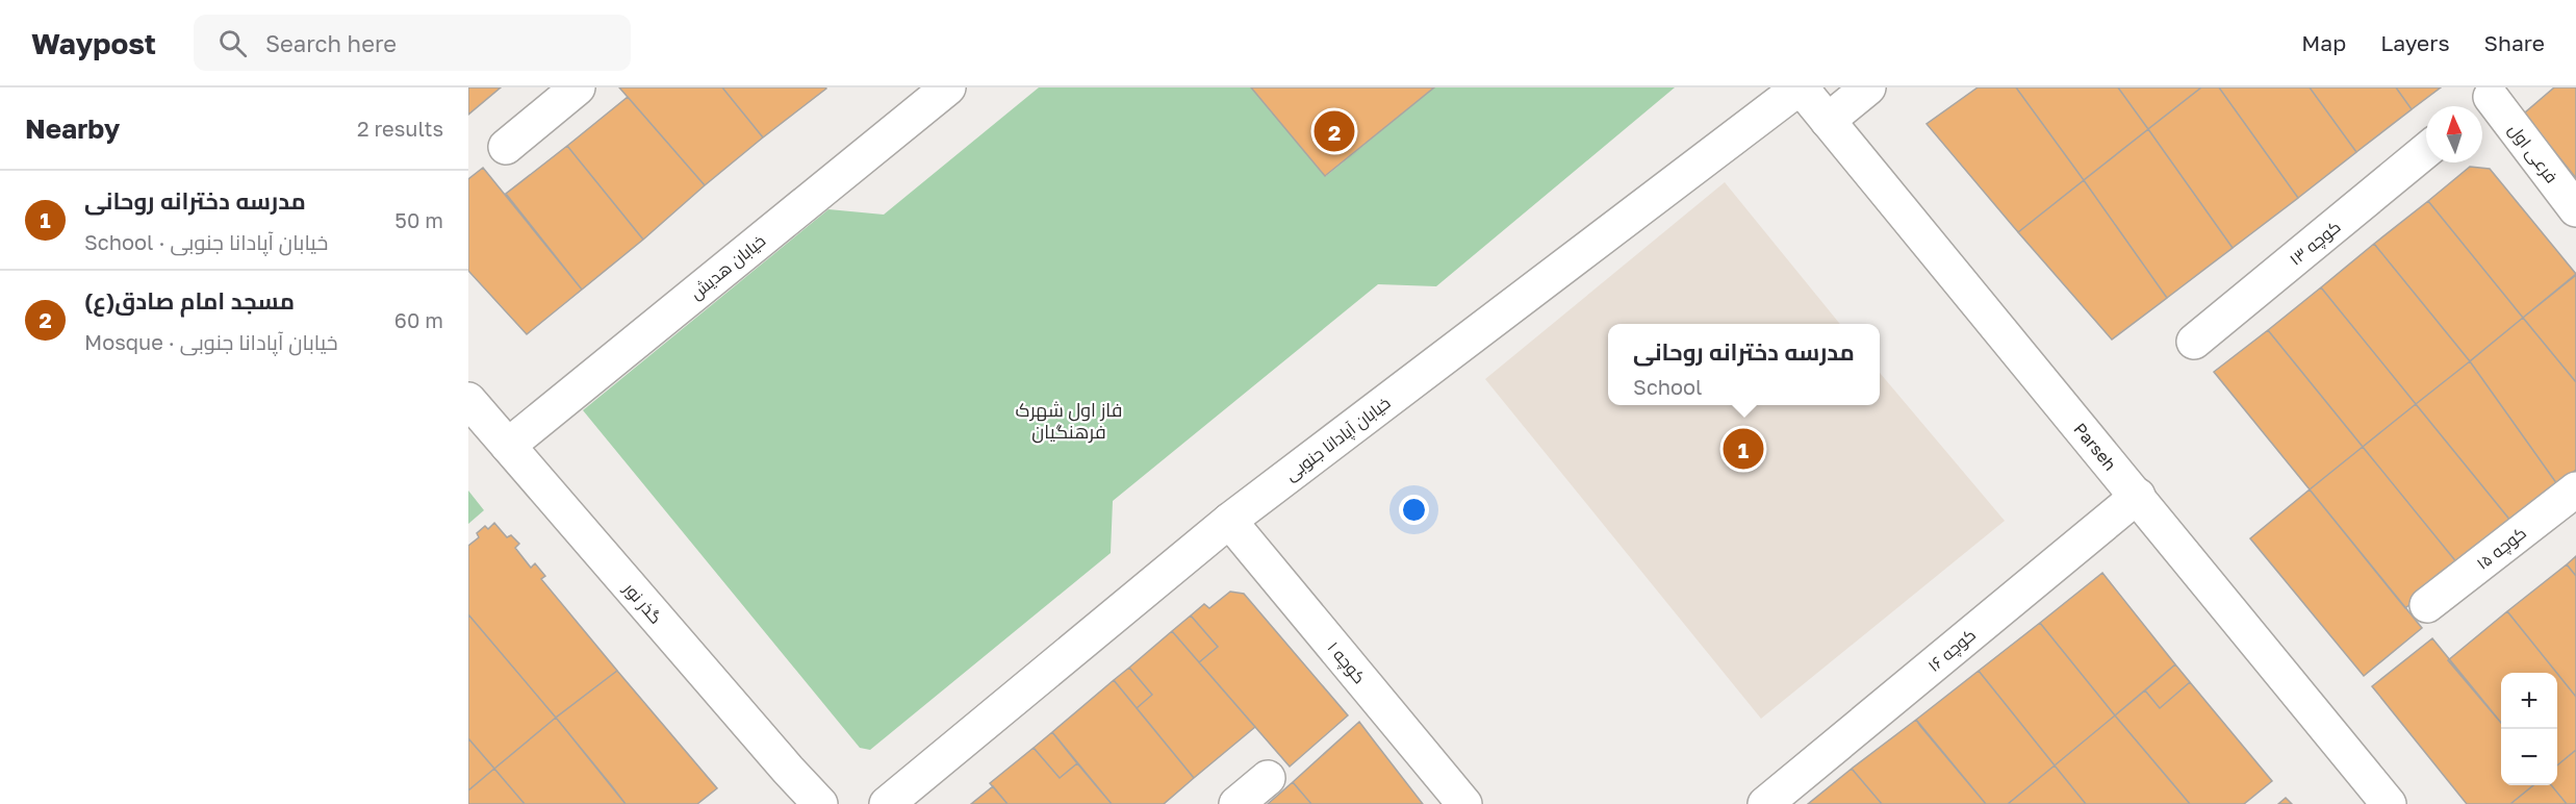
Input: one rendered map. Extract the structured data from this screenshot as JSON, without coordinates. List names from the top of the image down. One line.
{"streets":{"street":["فرعی اول","کوچه ۱۳","خیابان هدیش","خیابان آپادانا جنوبی","Parseh","کوچه ۱۵","گذر نور","کوچه ۱۶","کوچه ۱"]},"crossings":[["خیابان هدیش","گذر نور"],["خیابان آپادانا جنوبی","Parseh"],["خیابان آپادانا جنوبی","کوچه ۱"],["Parseh","کوچه ۱۶"]],"districts":["فاز اول شهرک فرهنگیان"],"north":"top","page":{"header":"Waypost","search":"Search here","nav":["Map","Layers","Share"],"heading":["Nearby","2 results"],"pins":["2","1"],"list":[{"mark":"1","name":"مدرسه دخترانه روحانی","note":"School · خیابان آپادانا جنوبی","value":"50 m"},{"mark":"2","name":"مسجد امام صادق(ع)","note":"Mosque · خیابان آپادانا جنوبی","value":"60 m"}],"popup":["مدرسه دخترانه روحانی","School"],"map_buttons":["+","−"]}}
